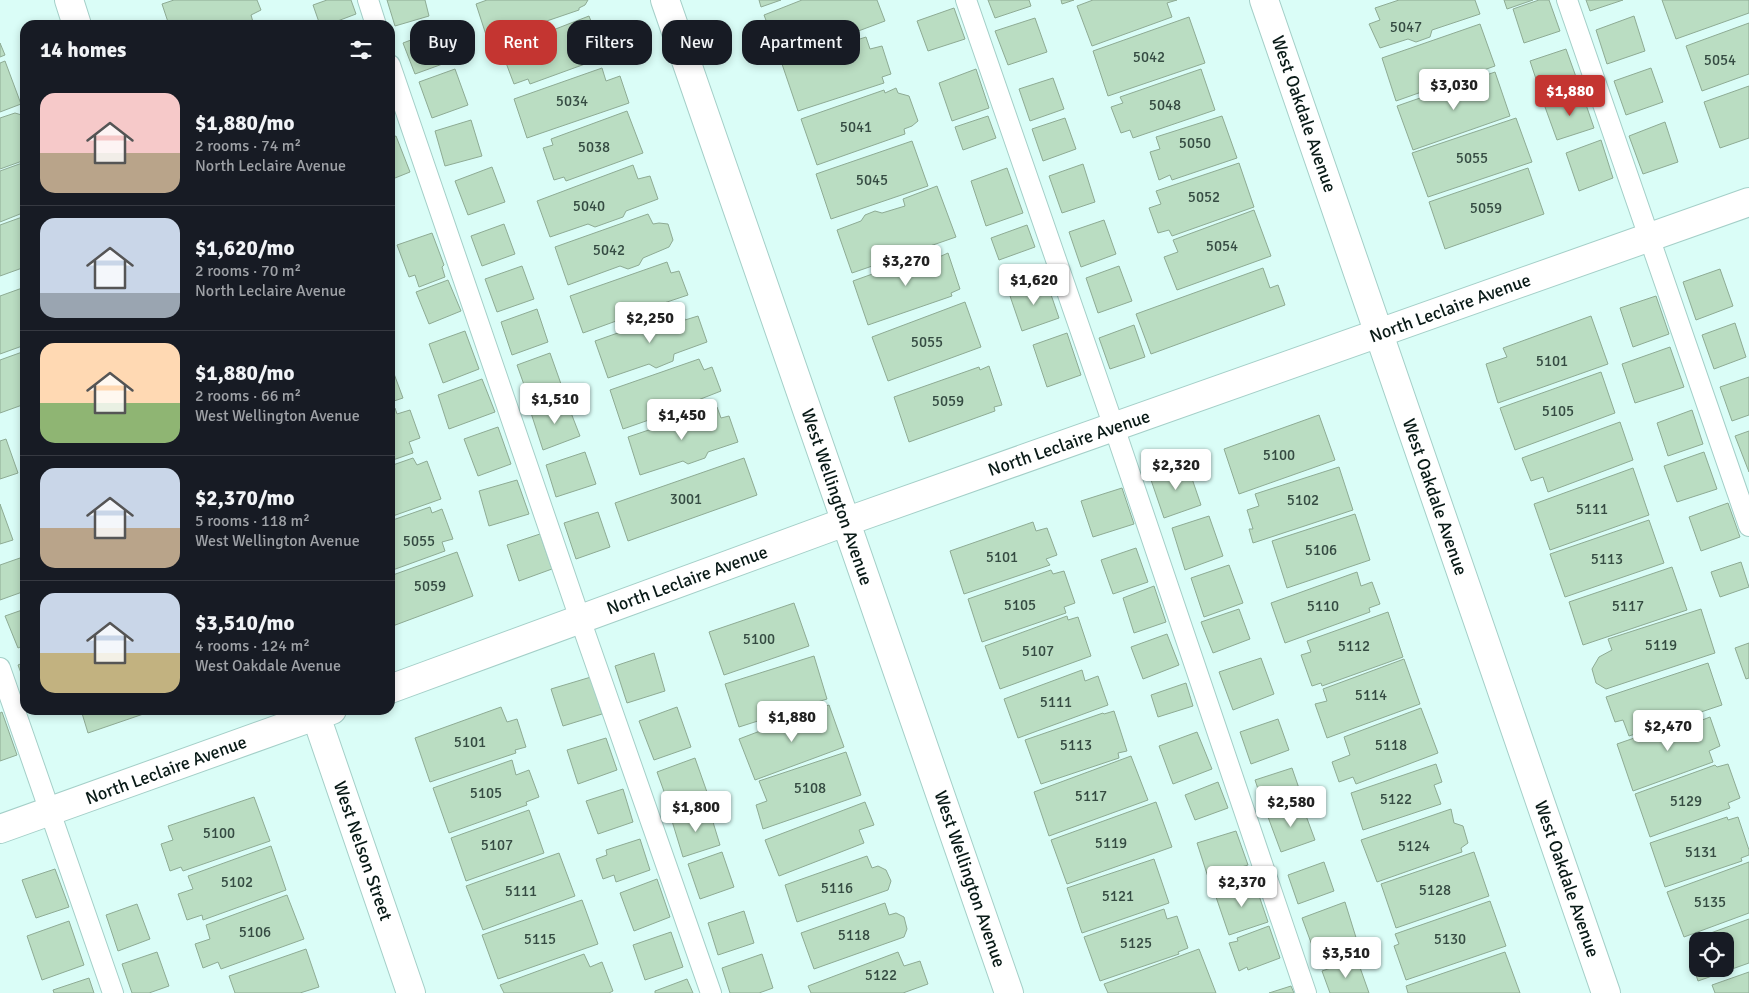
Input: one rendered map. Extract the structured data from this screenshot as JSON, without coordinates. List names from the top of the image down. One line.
{"streets":{"street":["West Oakdale Avenue","North Leclaire Avenue","West Wellington Avenue","West Nelson Street"]},"crossings":[["West Oakdale Avenue","North Leclaire Avenue"],["North Leclaire Avenue","West Wellington Avenue"]],"house_numbers":["5047","5042","5054","5034","5048","5041","5050","5038","5055","5045","5052","5040","5059","5054","5042","5055","5101","5059","5105","5100","3001","5102","5111","5055","5106","5101","5113","5059","5105","5110","5117","5100","5119","5112","5107","5114","5111","5101","5113","5118","5108","5105","5117","5122","5129","5100","5119","5107","5124","5131","5102","5116","5128","5111","5121","5135","5106","5118","5115","5130","5125","5122"],"page":{"chip":["Buy","Rent","Filters","New","Apartment"],"heading":"14 homes","price":["$3,030","$1,880","$3,270","$1,620","$2,250","$1,510","$1,450","$2,320","$1,880","$2,470","$2,580","$1,800","$2,370","$3,510"],"list":[{"name":"$1,880/mo","note":"2 rooms · 74 m² · North Leclaire Avenue"},{"name":"$1,620/mo","note":"2 rooms · 70 m² · North Leclaire Avenue"},{"name":"$1,880/mo","note":"2 rooms · 66 m² · West Wellington Avenue"},{"name":"$2,370/mo","note":"5 rooms · 118 m² · West Wellington Avenue"},{"name":"$3,510/mo","note":"4 rooms · 124 m² · West Oakdale Avenue"}]}}
